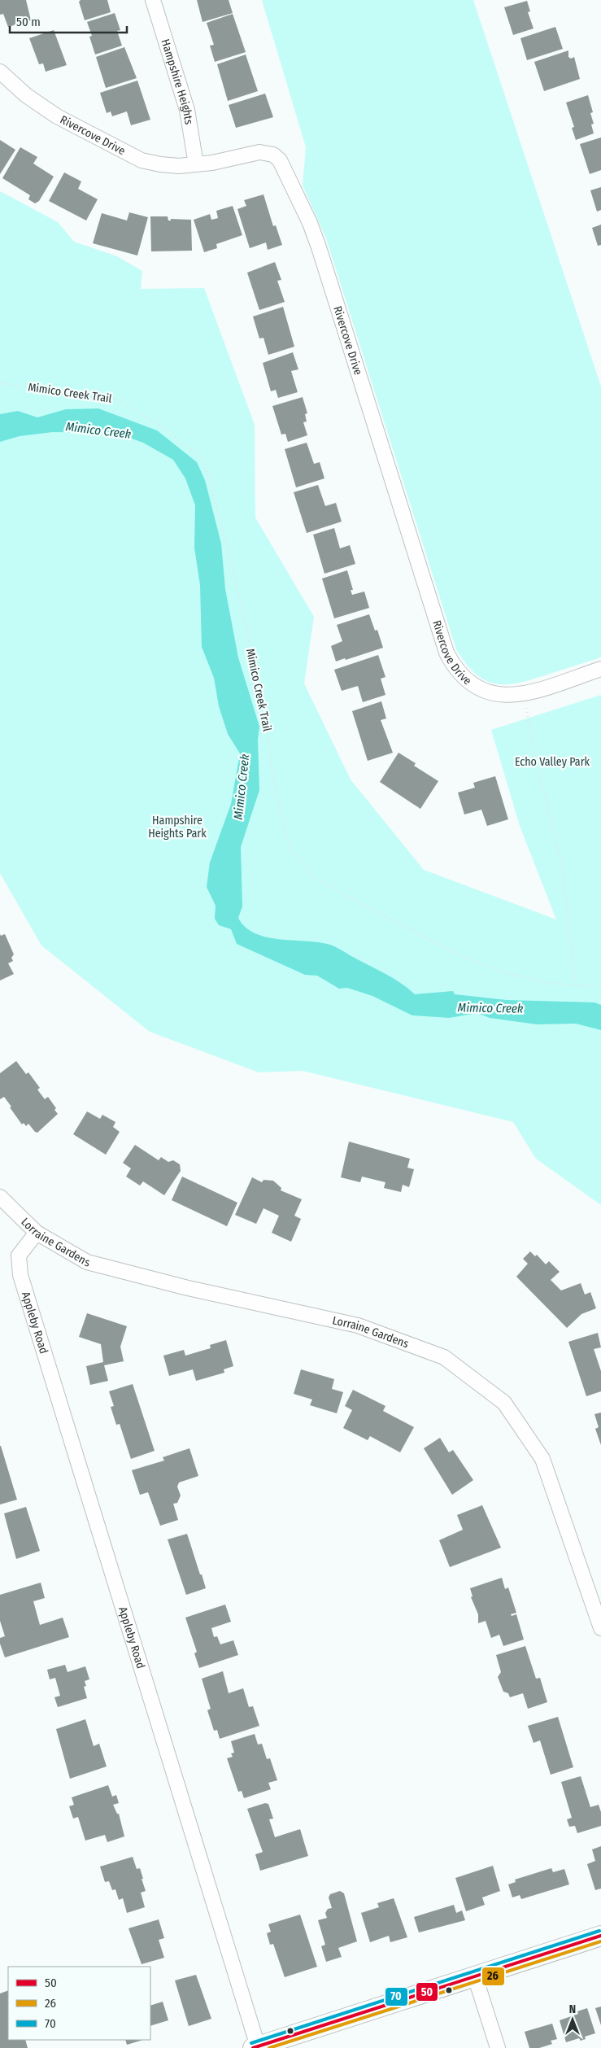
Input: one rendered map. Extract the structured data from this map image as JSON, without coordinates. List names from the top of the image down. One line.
{"streets":{"street":["Hampshire Heights","Rivercove Drive","Lorraine Gardens","Appleby Road"],"path":["Mimico Creek Trail"]},"crossings":[["Hampshire Heights","Rivercove Drive"],["Lorraine Gardens","Appleby Road"]],"water":["Mimico Creek"],"parks":["Echo Valley Park","Hampshire Heights Park"],"lines":["transit line 70","transit line 50","transit line 26"],"legend":["50","26","70"],"scale_bar":"50 m","north":"top"}
